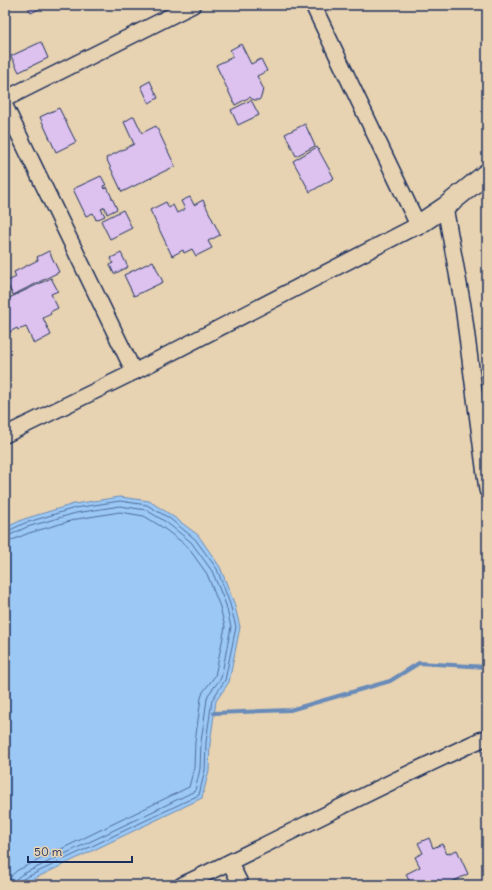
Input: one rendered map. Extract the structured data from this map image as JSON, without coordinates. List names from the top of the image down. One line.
{"scale_bar":"50 m"}
